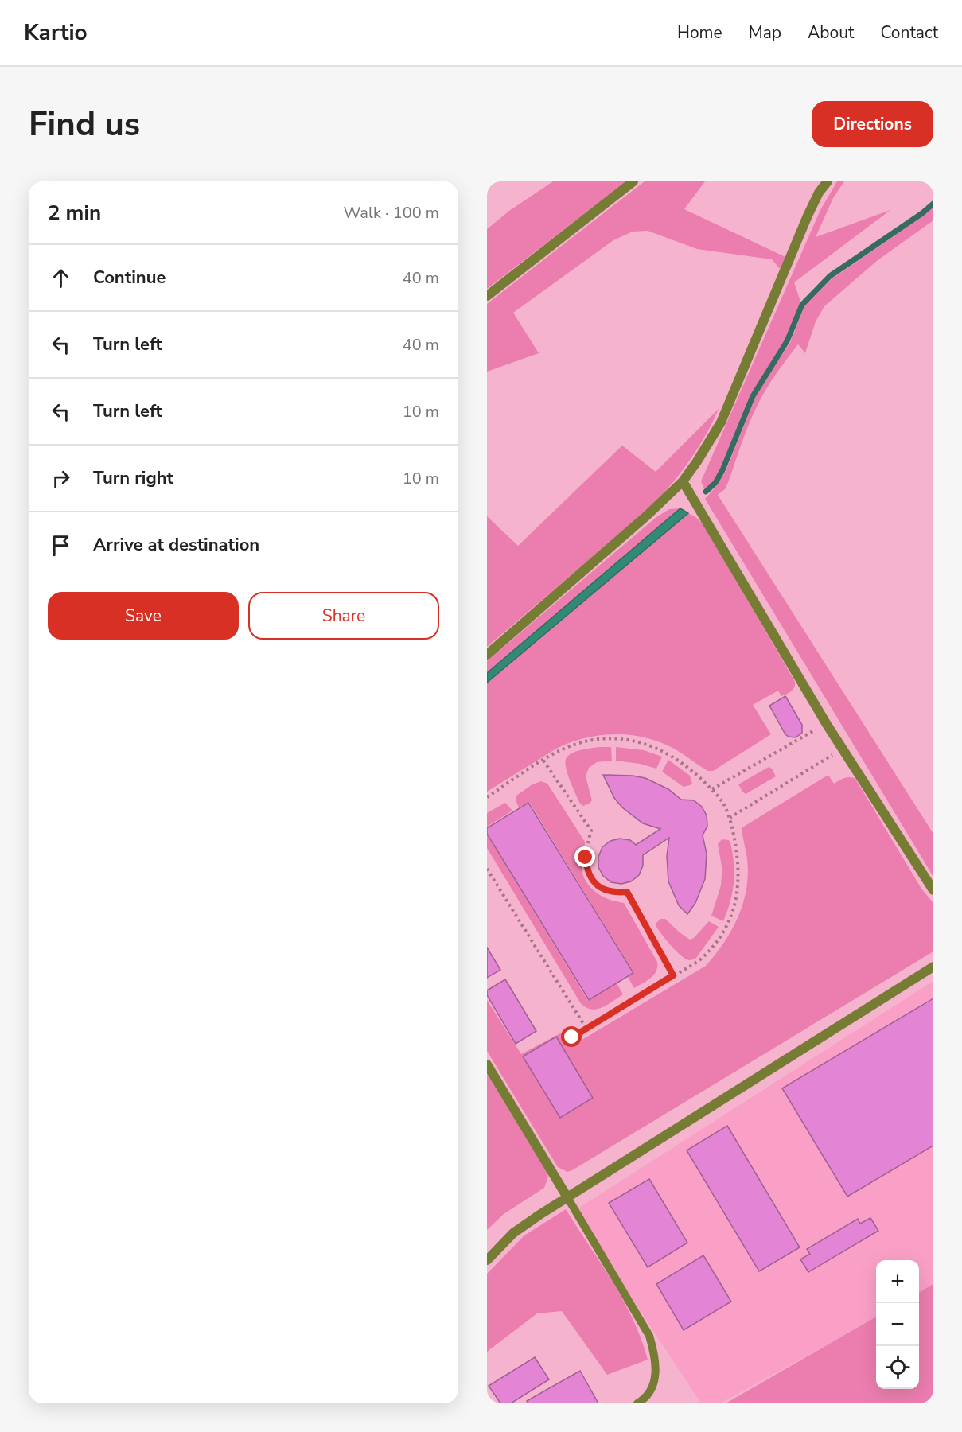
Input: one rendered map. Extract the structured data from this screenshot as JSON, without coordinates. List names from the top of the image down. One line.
{"page":{"header":"Kartio","nav":["Home","Map","About","Contact"],"buttons":["Directions",["Save","Share"]],"title":"Find us","heading":["2 min","Walk · 100 m"],"list":[["Continue","40 m"],["Turn left","40 m"],["Turn left","10 m"],["Turn right","10 m"],"Arrive at destination"],"map_buttons":["+","−"]}}
